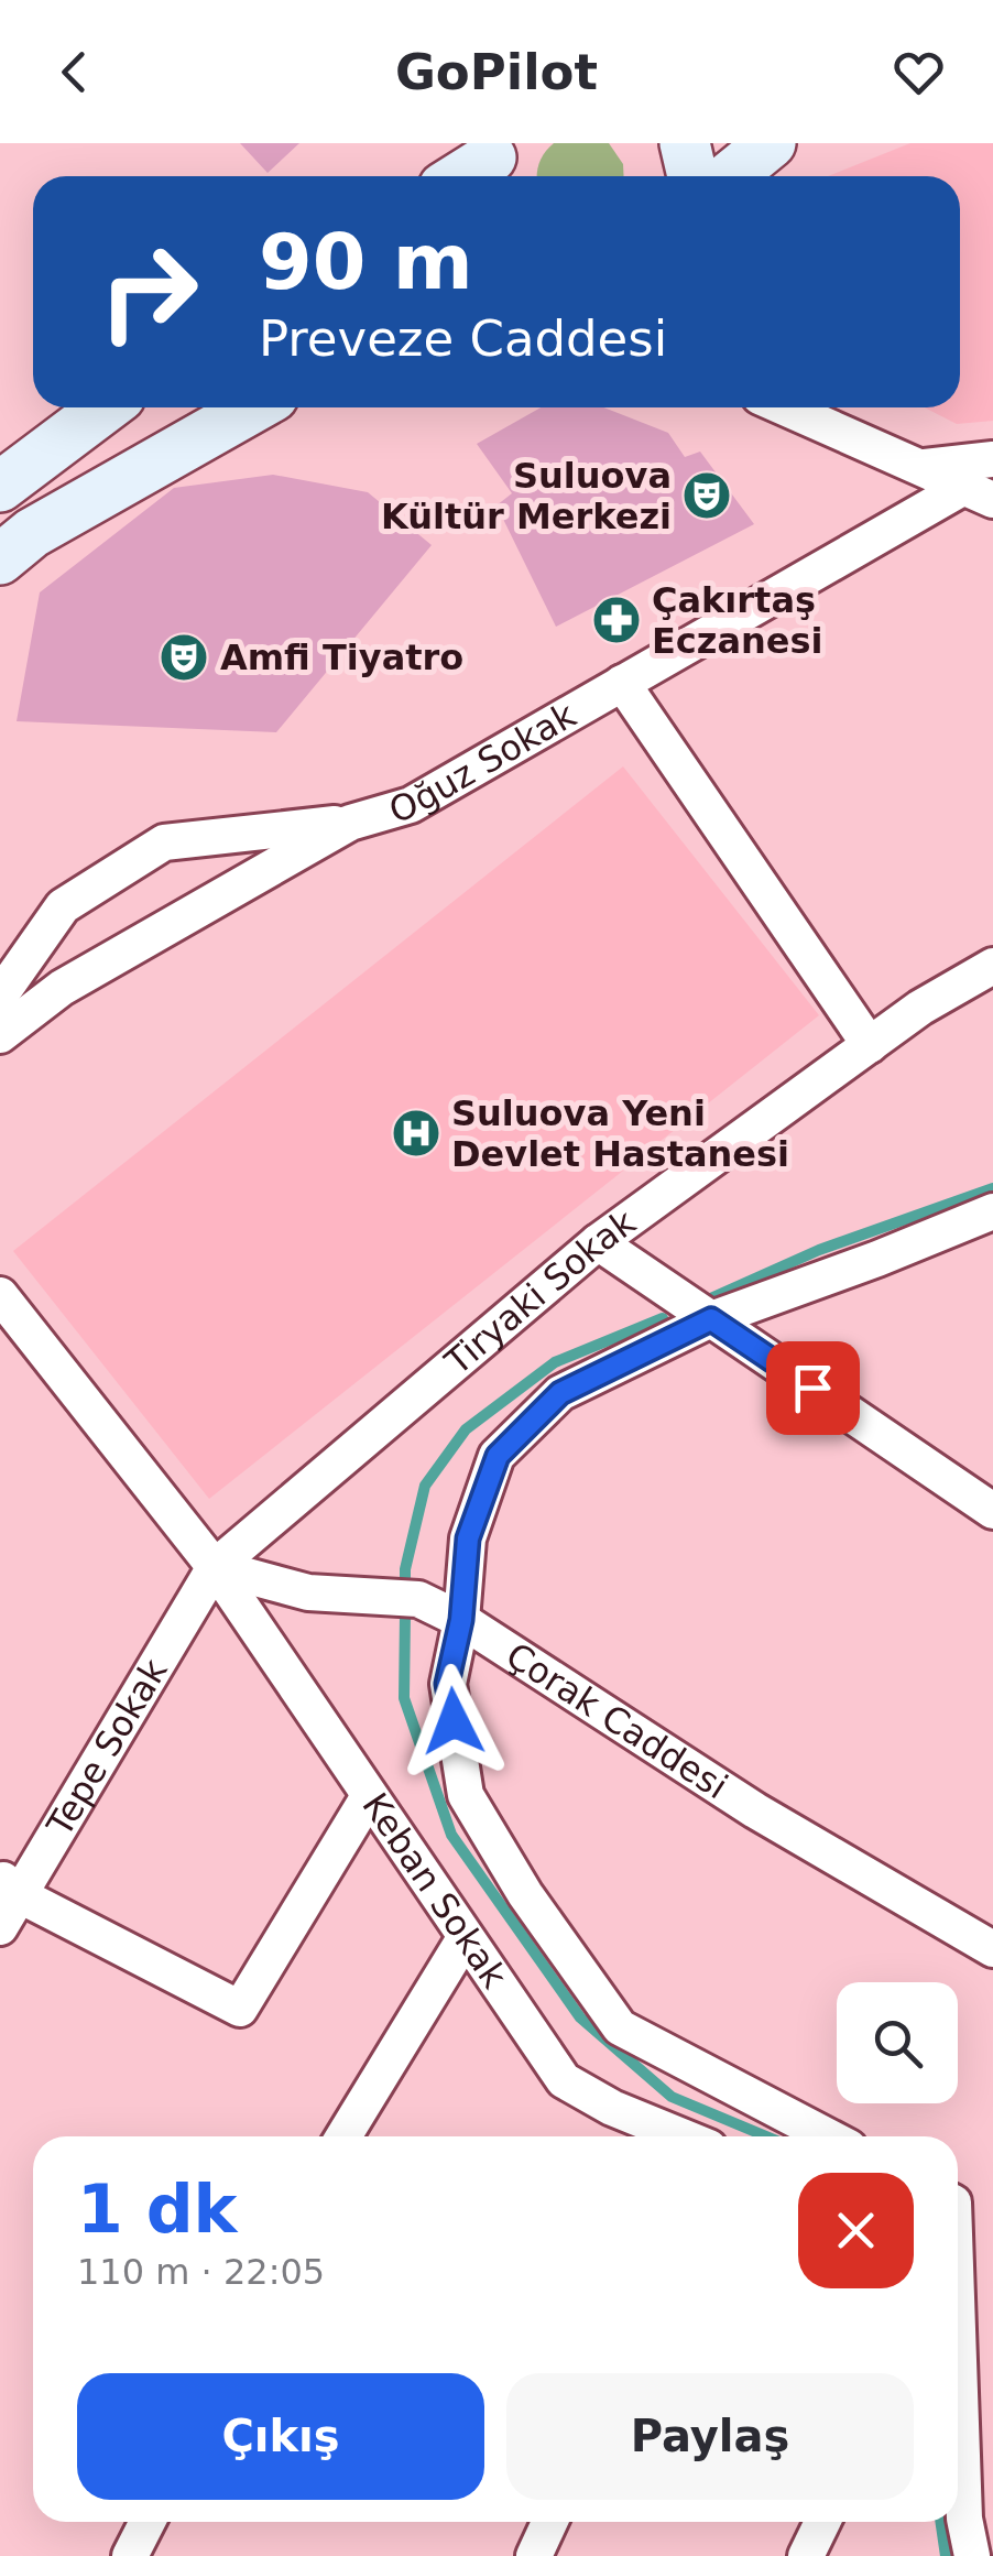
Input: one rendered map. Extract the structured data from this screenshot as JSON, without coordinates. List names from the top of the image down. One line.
{"streets":{"street":["Oğuz Sokak","Tiryaki Sokak","Çorak Caddesi","Tepe Sokak","Keban Sokak"]},"crossings":[["Tiryaki Sokak","Çorak Caddesi"],["Tiryaki Sokak","Tepe Sokak"],["Tiryaki Sokak","Keban Sokak"],["Çorak Caddesi","Tepe Sokak"],["Çorak Caddesi","Keban Sokak"],["Tepe Sokak","Keban Sokak"]],"places":{"theatre":["Suluova Kültür Merkezi","Amfi Tiyatro"],"pharmacy":["Çakırtaş Eczanesi"],"hospital":["Suluova Yeni Devlet Hastanesi"]},"page":{"header":"GoPilot","turn":["90 m","Preveze Caddesi"],"heading":["1 dk","110 m · 22:05"],"buttons":["Çıkış","Paylaş"]}}
